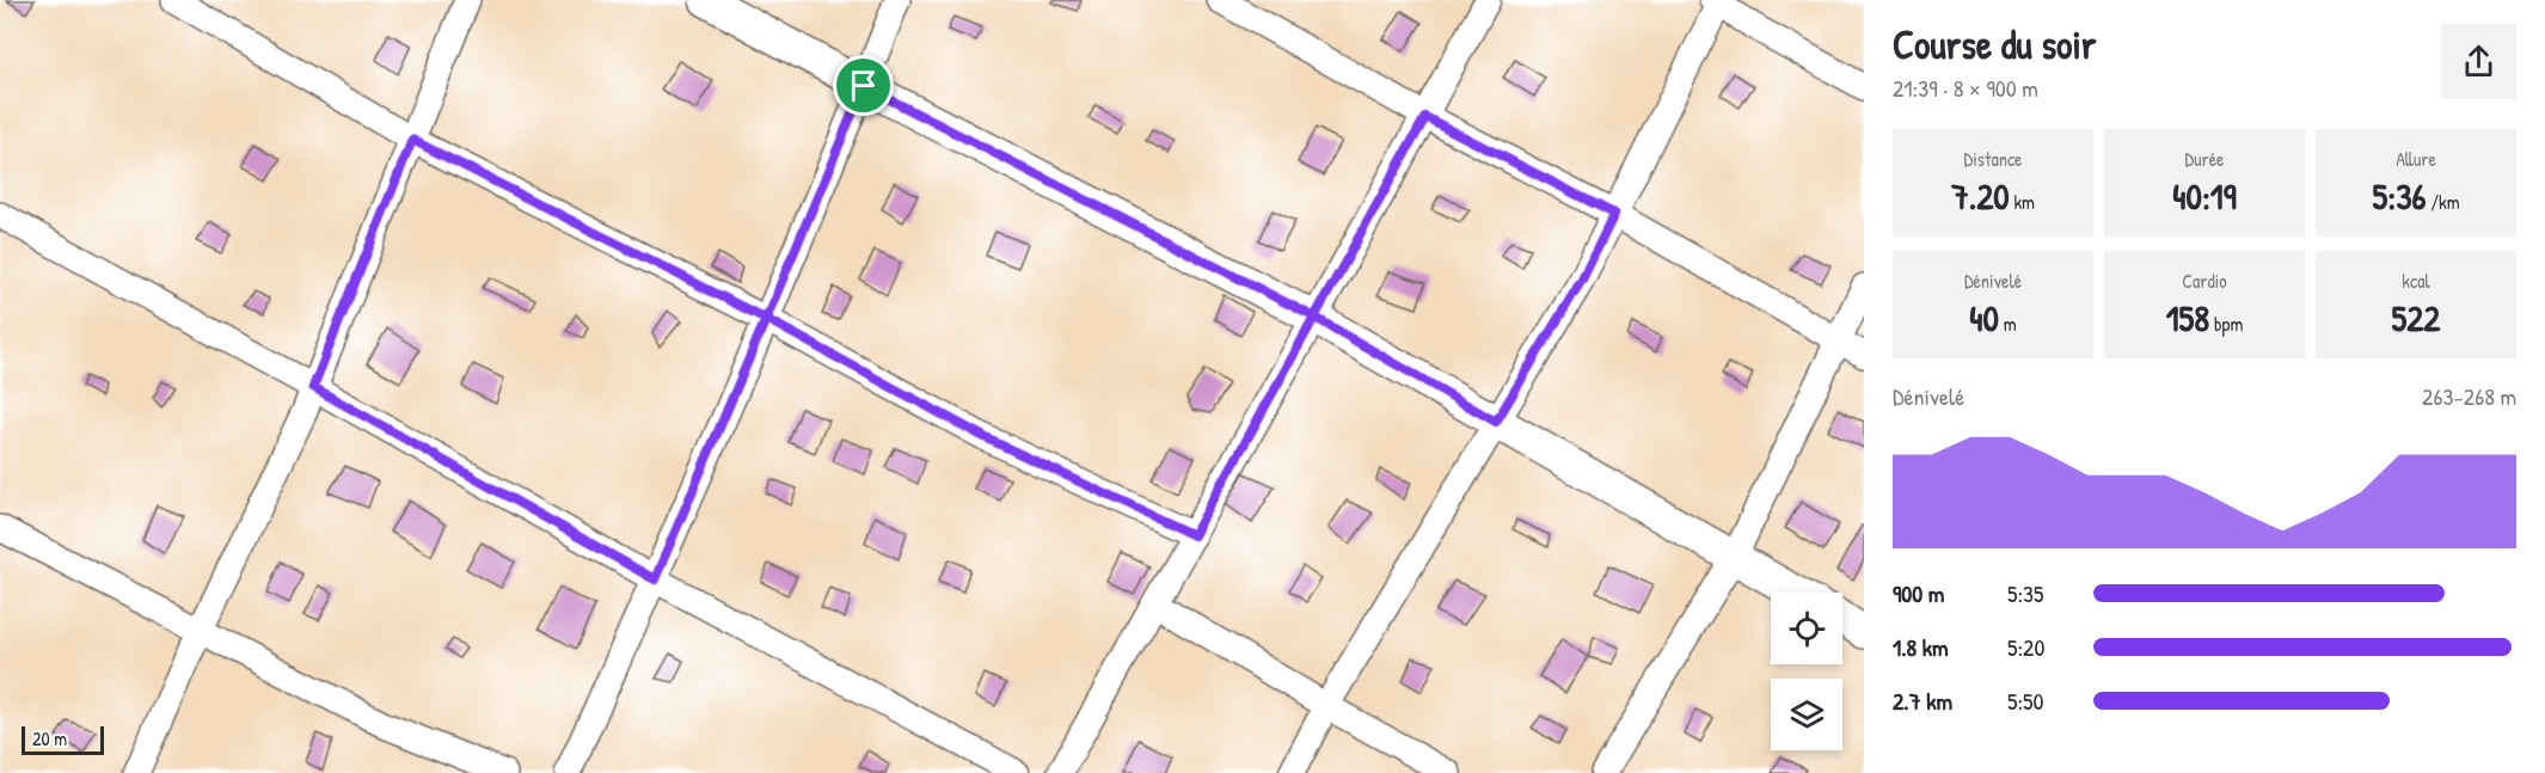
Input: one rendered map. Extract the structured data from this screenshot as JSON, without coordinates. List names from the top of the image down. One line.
{"scale_bar":"20 m","page":{"heading":["Course du soir","21:39 · 8 × 900 m"],"stats":[["Distance","7.20 km"],["Durée","40:19"],["Allure","5:36 /km"],["Dénivelé","40 m"],["Cardio","158 bpm"],["kcal","522"]],"chart":["Dénivelé","263–268 m"],"list":[{"name":"900 m","note":"5:35"},{"name":"1.8 km","note":"5:20"},{"name":"2.7 km","note":"5:50"}],"scale":"20 m"}}
